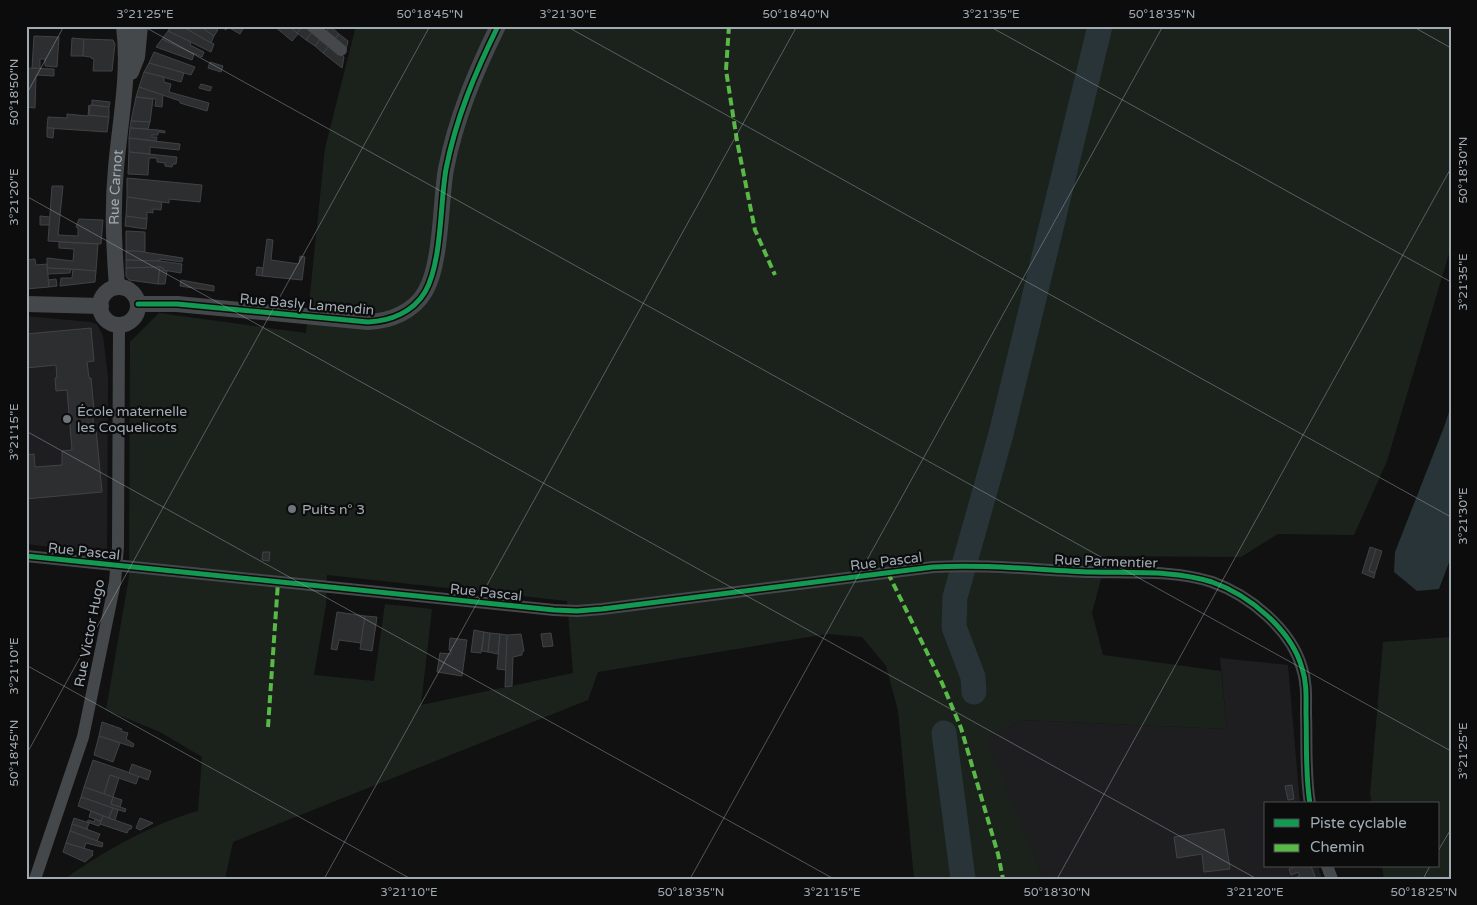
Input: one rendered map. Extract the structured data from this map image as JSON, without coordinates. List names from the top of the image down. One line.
{"streets":{"street":["Rue Carnot","Rue Basly Lamendin","Rue Pascal","Rue Parmentier","Rue Victor Hugo"]},"crossings":[["Rue Carnot","Rue Basly Lamendin"],["Rue Carnot","Rue Victor Hugo"],["Rue Basly Lamendin","Rue Victor Hugo"],["Rue Pascal","Rue Parmentier"],["Rue Pascal","Rue Victor Hugo"]],"places":["École maternelle les Coquelicots","Puits n° 3"],"legend":["Piste cyclable","Chemin"],"coordinates":["3°21'25\"E","50°18'45\"N","3°21'30\"E","50°18'40\"N","3°21'35\"E","50°18'35\"N","50°18'50\"N","50°18'30\"N","3°21'20\"E","3°21'15\"E","3°21'10\"E","50°18'25\"N"]}
